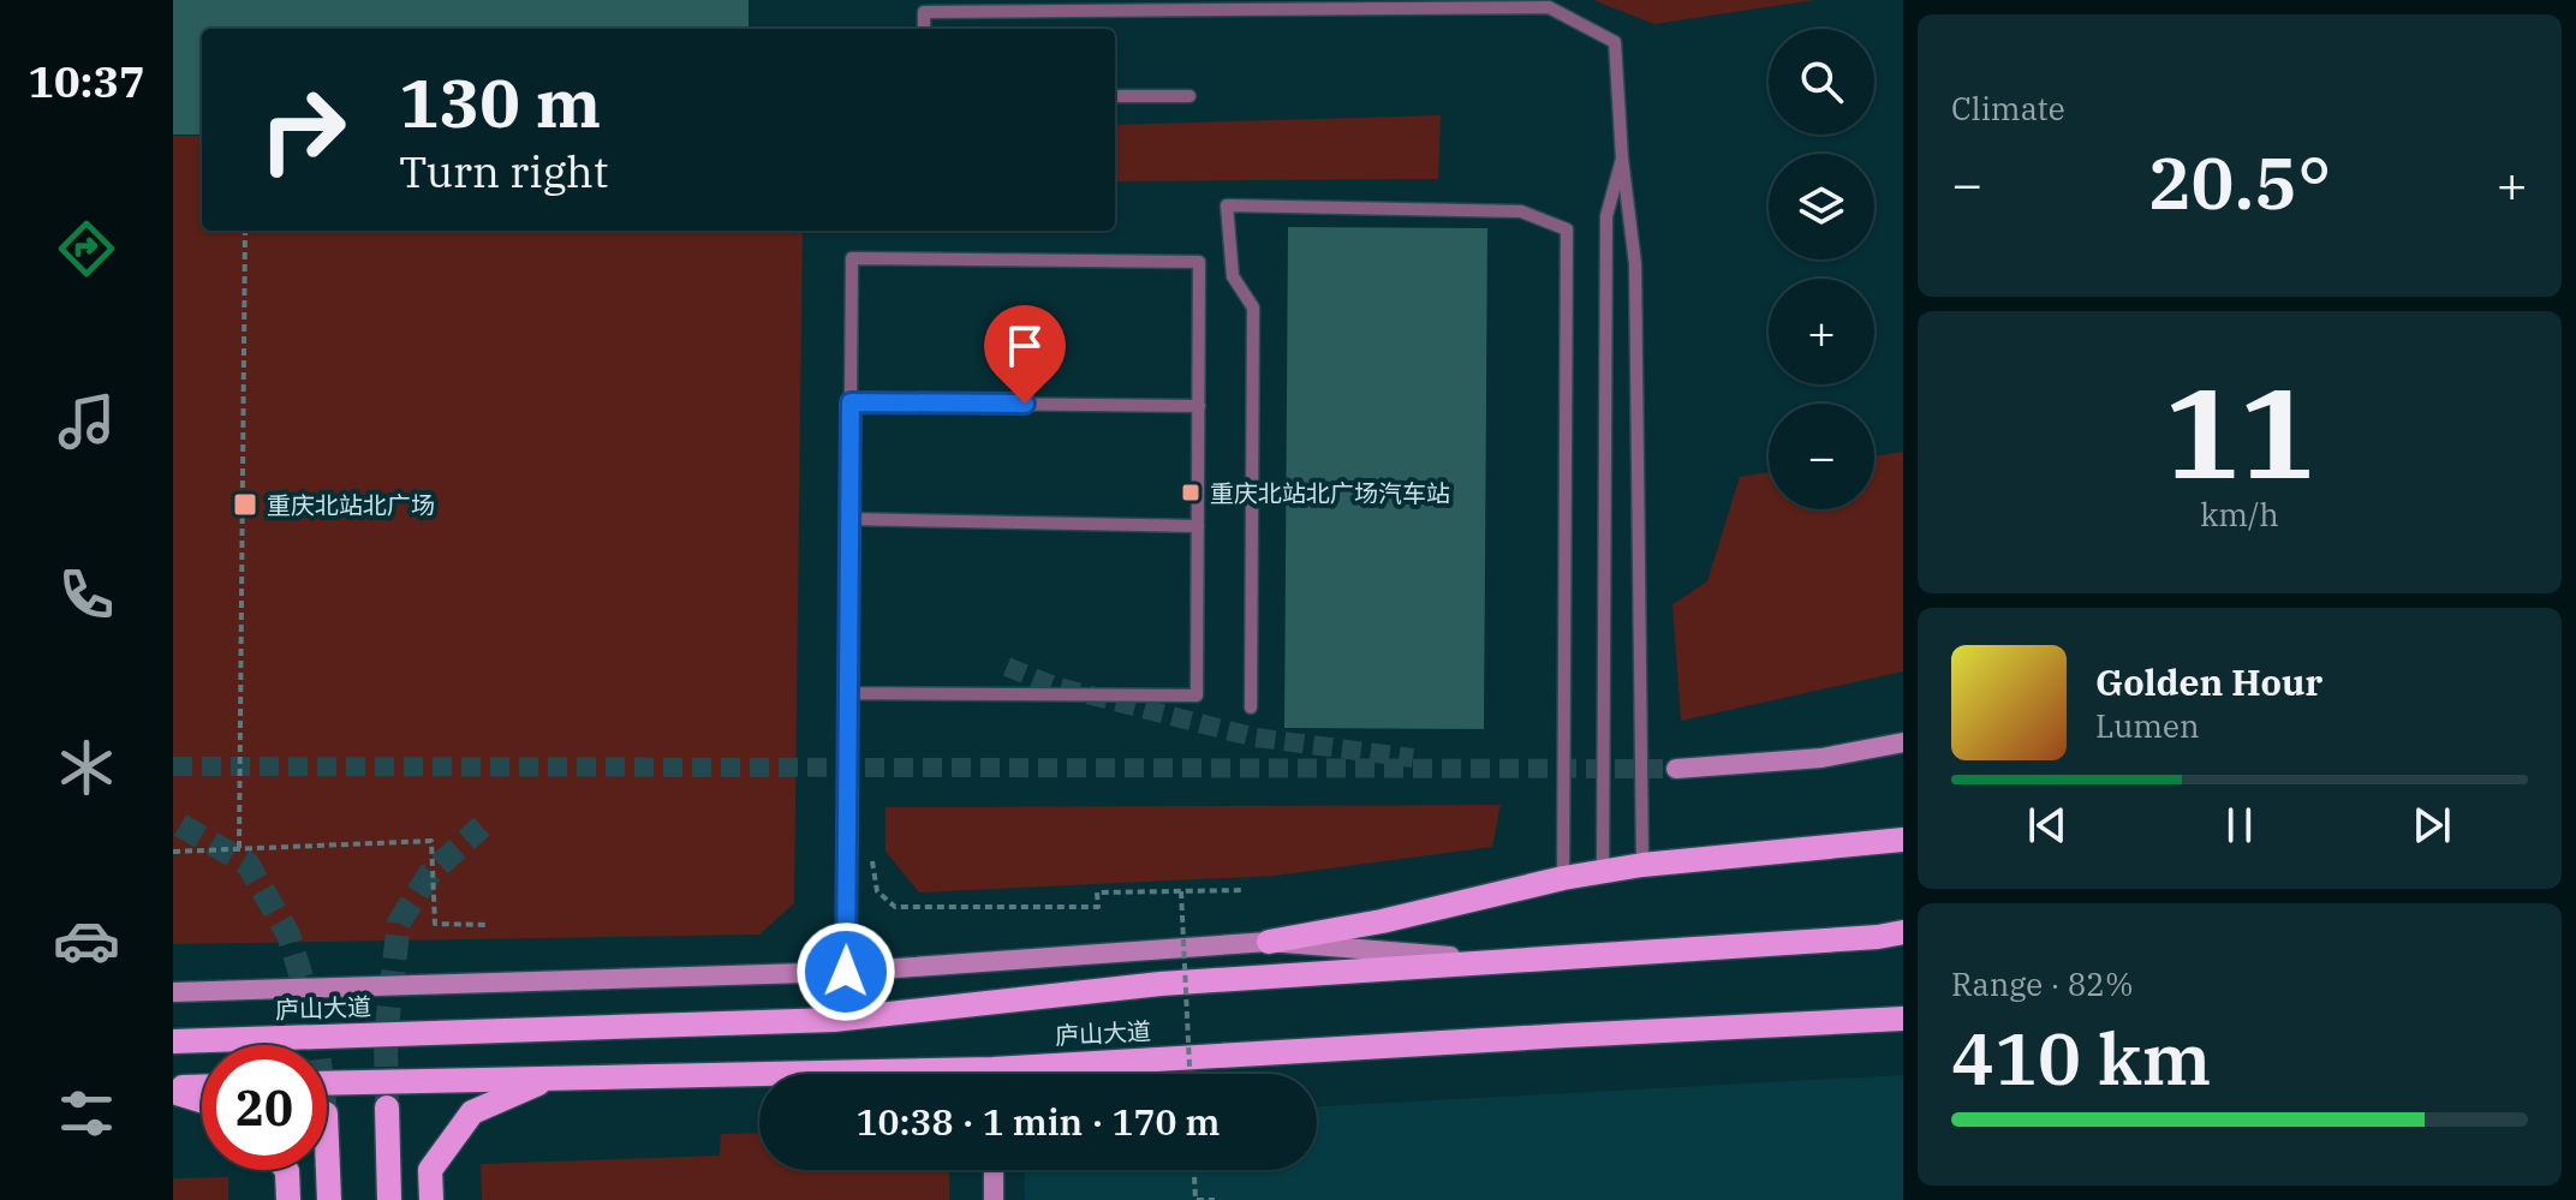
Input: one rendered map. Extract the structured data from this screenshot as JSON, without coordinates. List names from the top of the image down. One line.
{"streets":{"main road":["庐山大道"]},"places":{"transit":["重庆北站北广场汽车站","重庆北站北广场"]},"page":{"tabs":"10:37","tile":["Climate",["11","km/h"],["Range · 82%","410 km"]],"map_buttons":["+","−"],"turn":["130 m","Turn right"],"heat":["−","20.5°","+"],"song":["Golden Hour","Lumen"],"limit":"20","trip":"10:38 · 1 min · 170 m"}}
